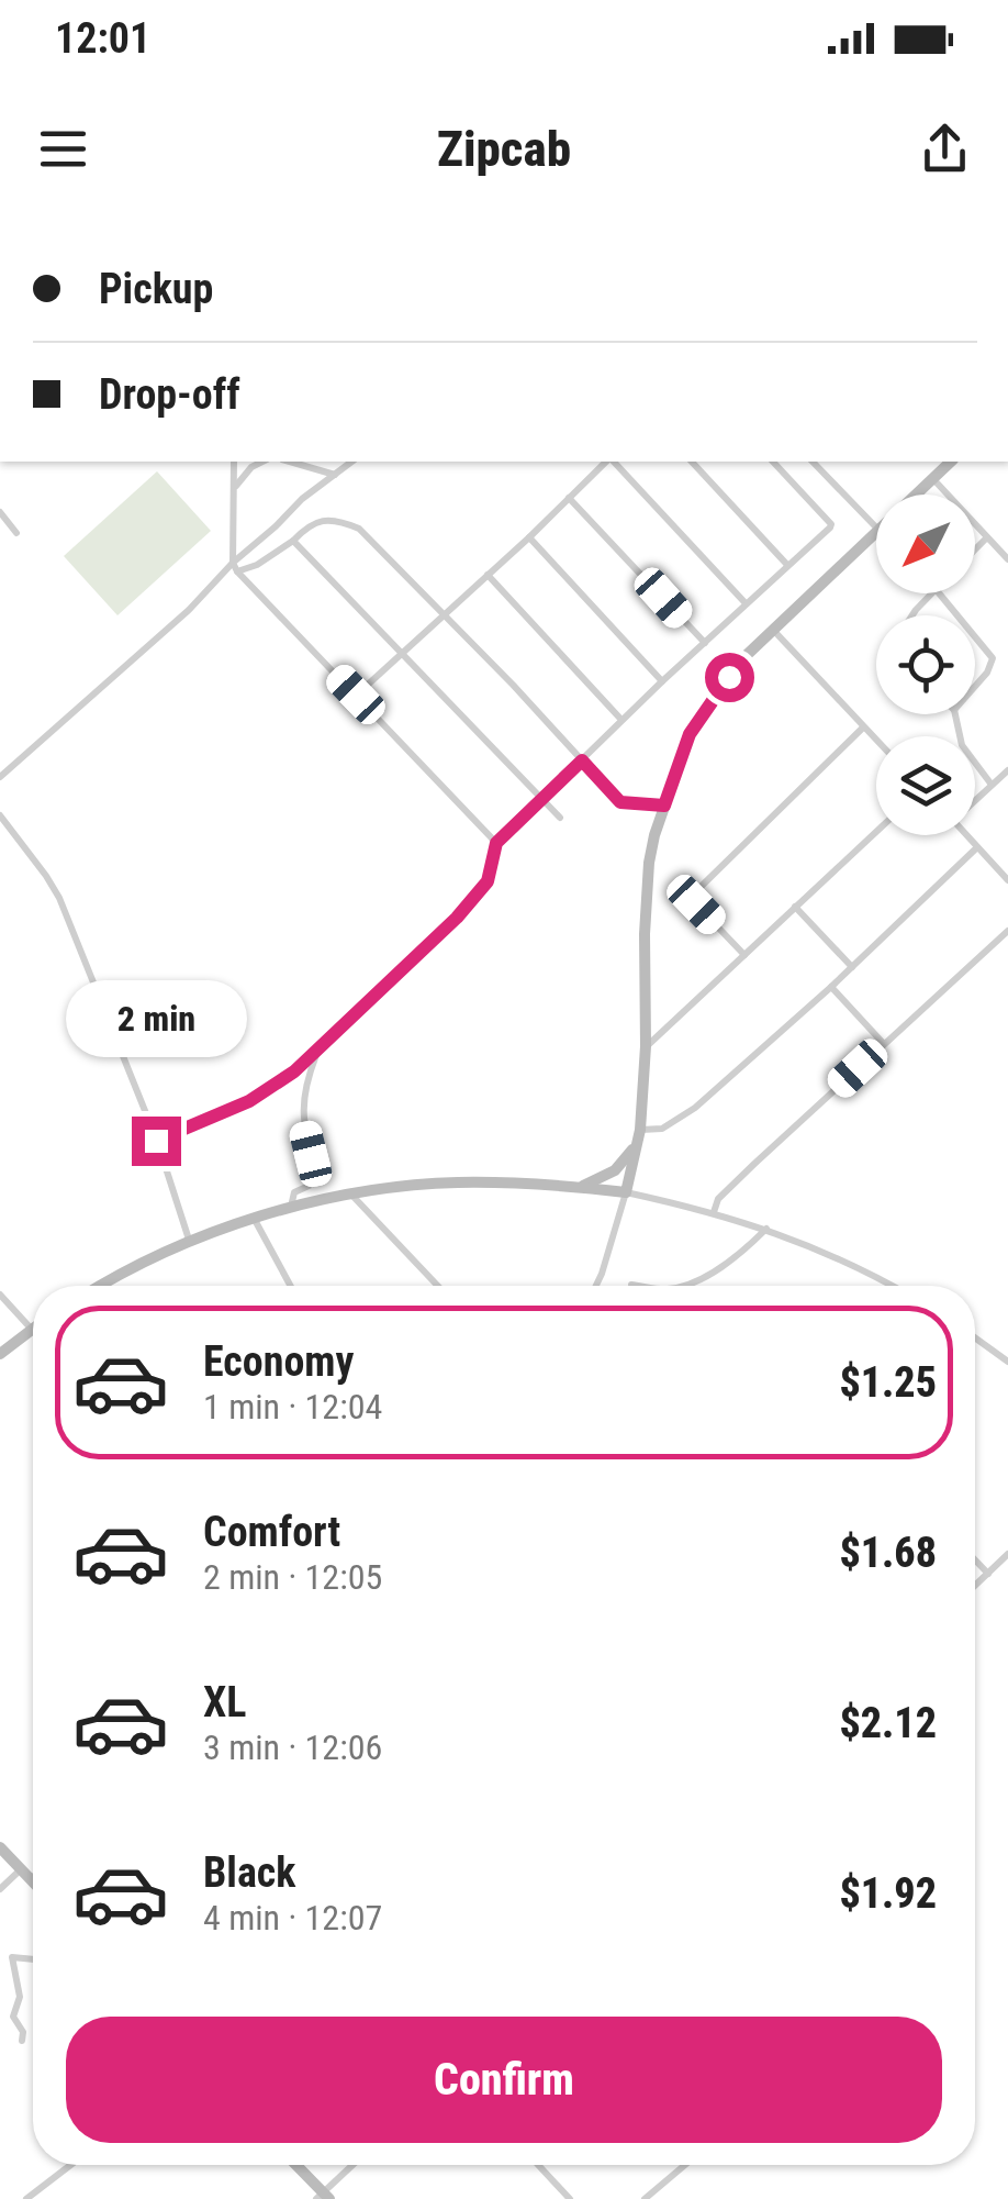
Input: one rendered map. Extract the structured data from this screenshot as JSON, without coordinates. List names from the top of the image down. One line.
{"north":"bottom left","page":{"status":"12:01","header":"Zipcab","banner":["Pickup","Drop-off"],"bubble":"2 min","list":[{"name":"Economy","note":"1 min · 12:04","value":"$1.25"},{"name":"Comfort","note":"2 min · 12:05","value":"$1.68"},{"name":"XL","note":"3 min · 12:06","value":"$2.12"},{"name":"Black","note":"4 min · 12:07","value":"$1.92"}],"buttons":"Confirm"}}
